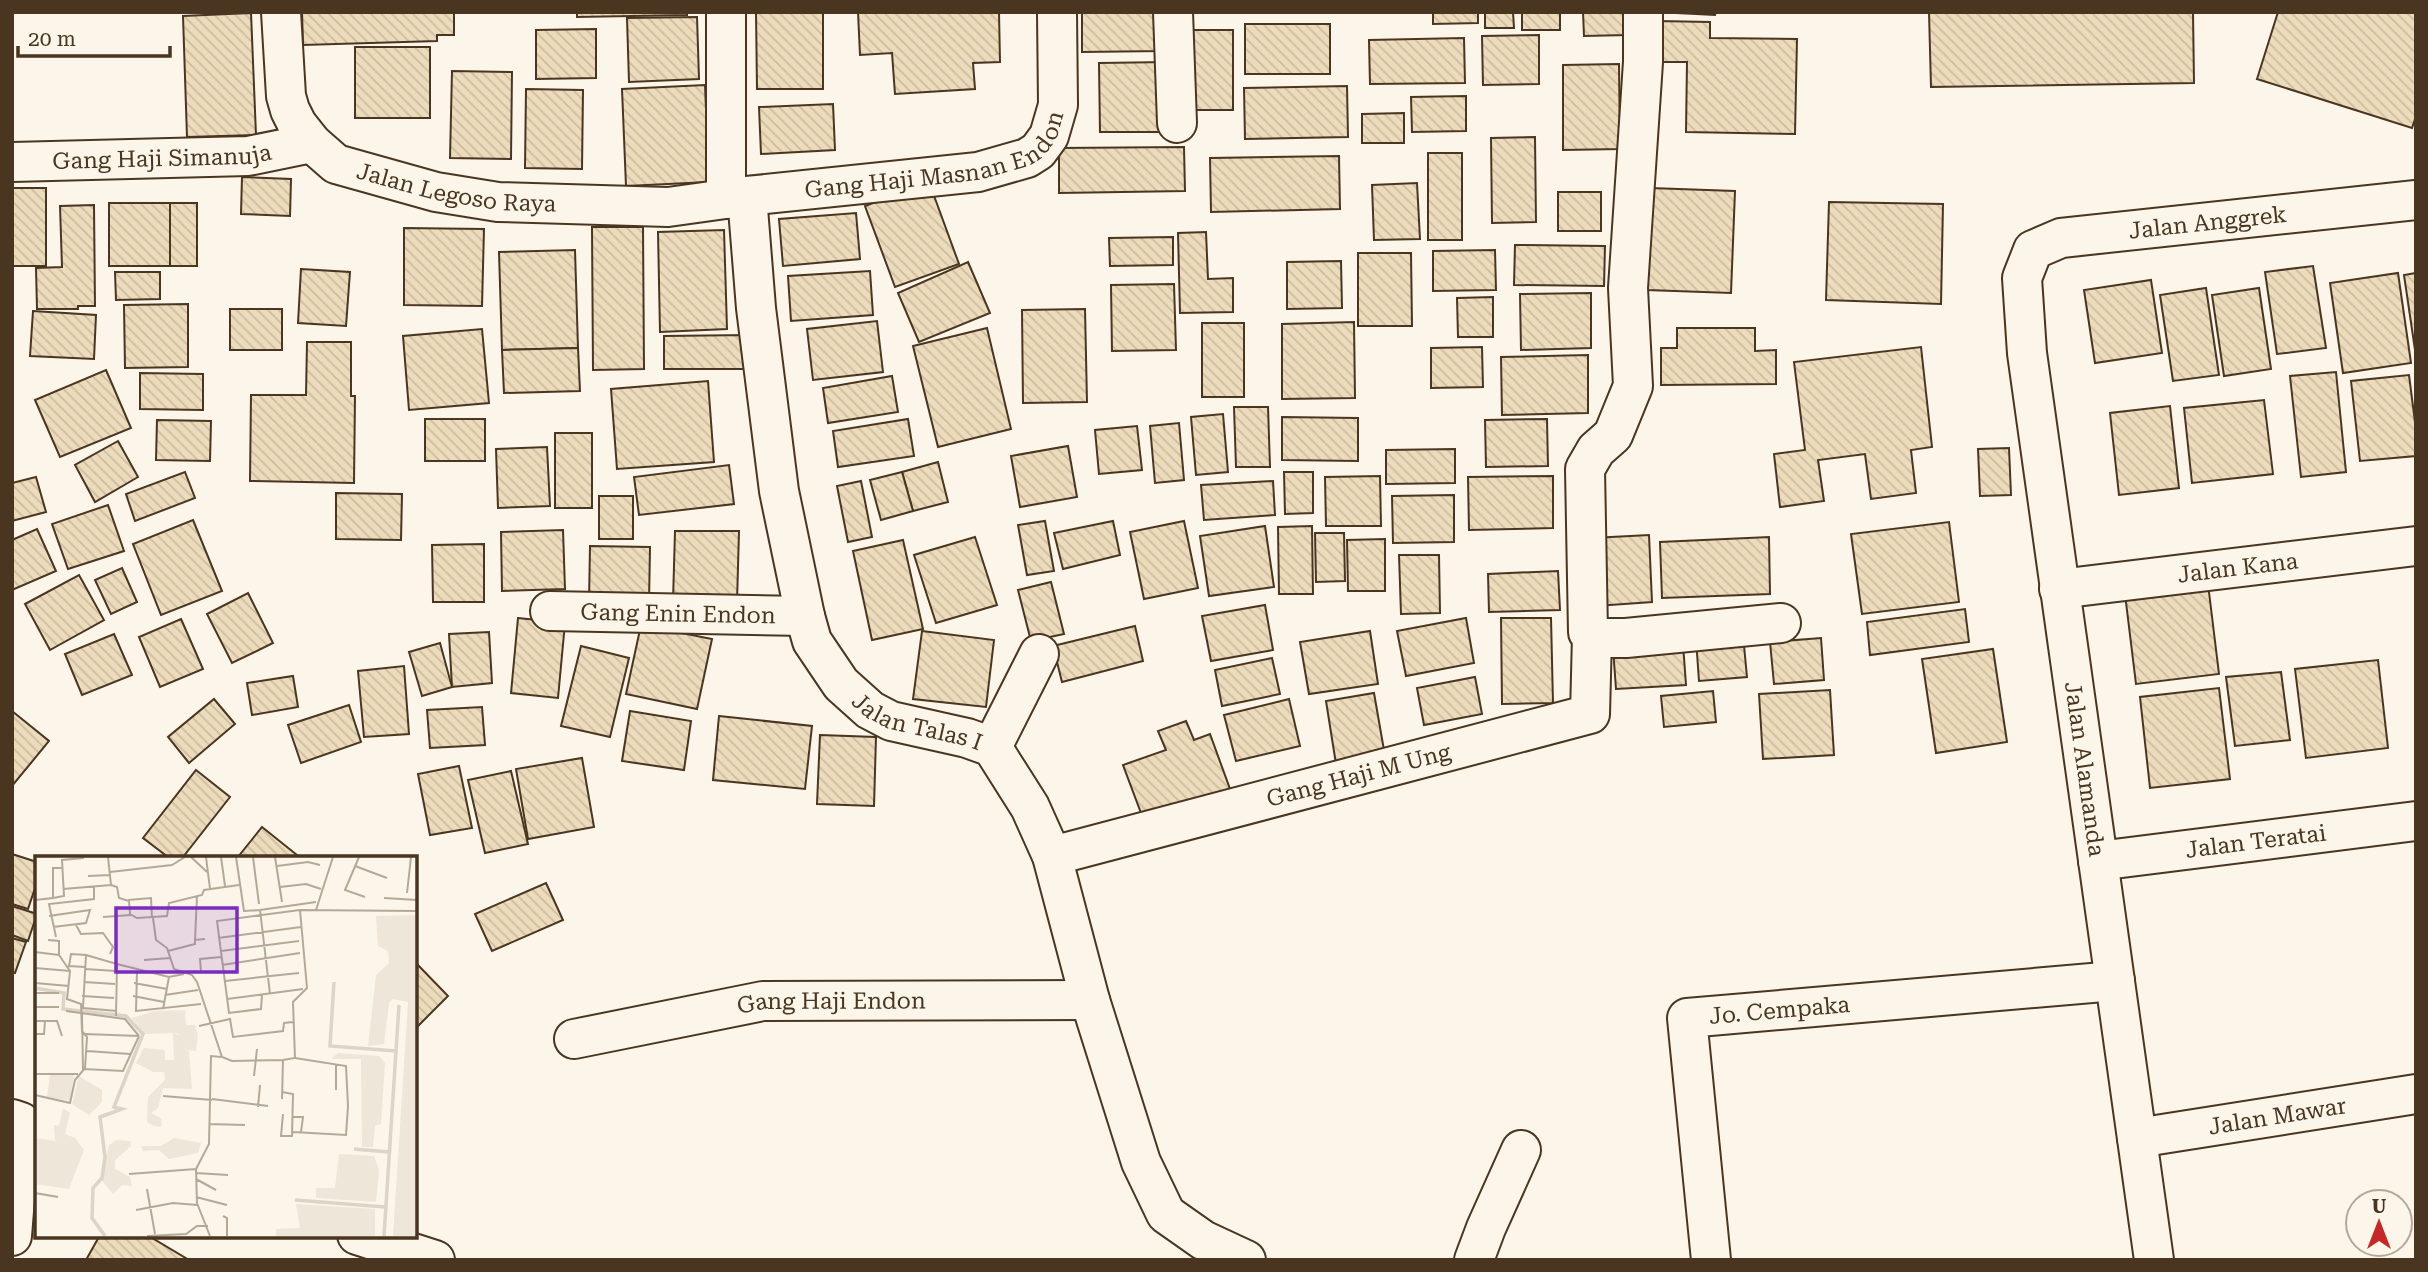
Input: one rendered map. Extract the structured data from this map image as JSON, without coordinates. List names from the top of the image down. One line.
{"streets":{"street":["Gang Haji Masnan Endon","Gang Haji Simanuja","Jalan Legoso Raya","Jalan Anggrek","Jalan Kana","Gang Enin Endon","Jalan Talas I","Jalan Alamanda","Gang Haji M Ung","Jalan Teratai","Gang Haji Endon","Jo. Cempaka","Jalan Mawar"]},"crossings":[["Gang Haji Masnan Endon","Jalan Legoso Raya"],["Gang Haji Masnan Endon","Jalan Talas I"],["Gang Haji Simanuja","Jalan Legoso Raya"],["Jalan Legoso Raya","Jalan Talas I"],["Jalan Anggrek","Jalan Alamanda"],["Jalan Kana","Jalan Alamanda"],["Gang Enin Endon","Jalan Talas I"],["Jalan Talas I","Gang Haji M Ung"],["Jalan Talas I","Gang Haji Endon"],["Jalan Alamanda","Jalan Teratai"],["Jalan Alamanda","Jo. Cempaka"],["Jalan Alamanda","Jalan Mawar"]],"scale_bar":"20 m","north":"top"}
